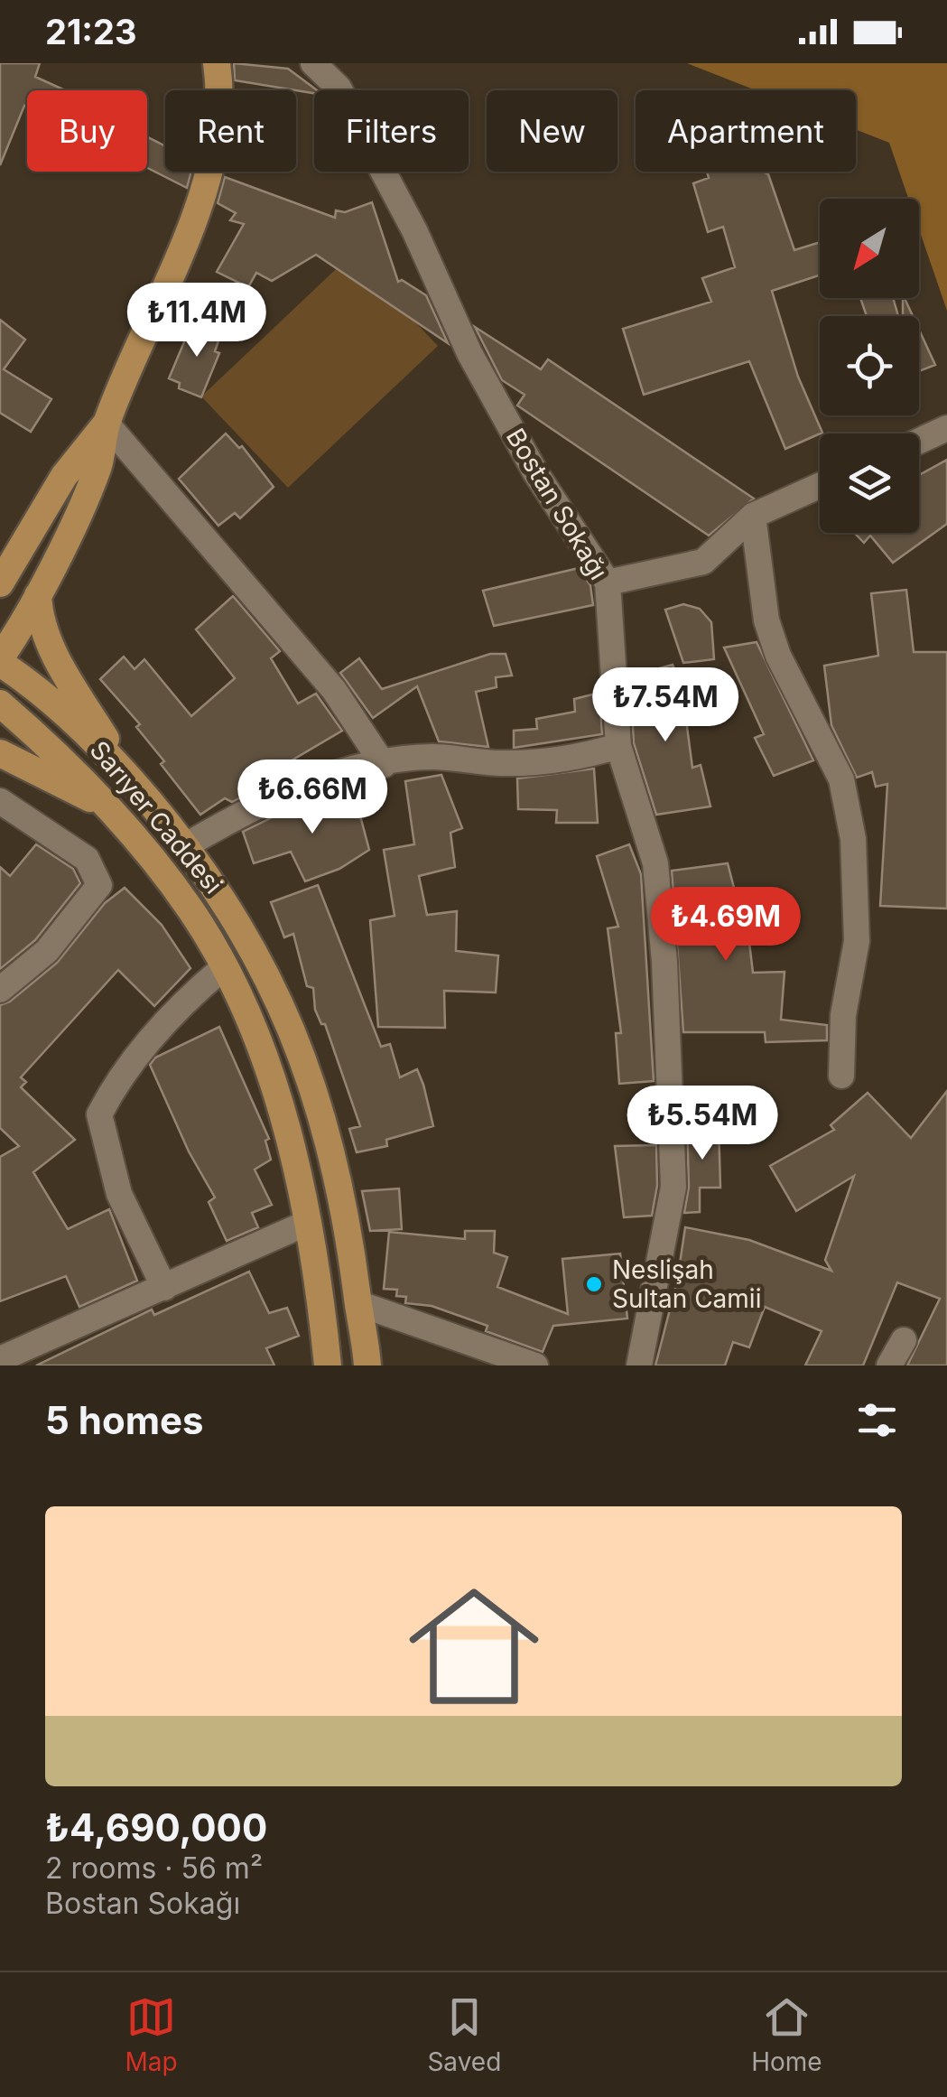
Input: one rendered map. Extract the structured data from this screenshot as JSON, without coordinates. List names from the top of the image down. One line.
{"streets":{"main road":["Sarıyer Caddesi"],"street":["Bostan Sokağı"]},"places":["Neslişah Sultan Camii"],"north":"bottom left","page":{"status":"21:23","chip":["Buy","Rent","Filters","New","Apartment"],"price":["₺11.4M","₺7.54M","₺6.66M","₺4.69M","₺5.54M"],"heading":"5 homes","list":[{"name":"₺4,690,000","note":"2 rooms · 56 m² · Bostan Sokağı"}],"tabs":["Map","Saved","Home"]}}
